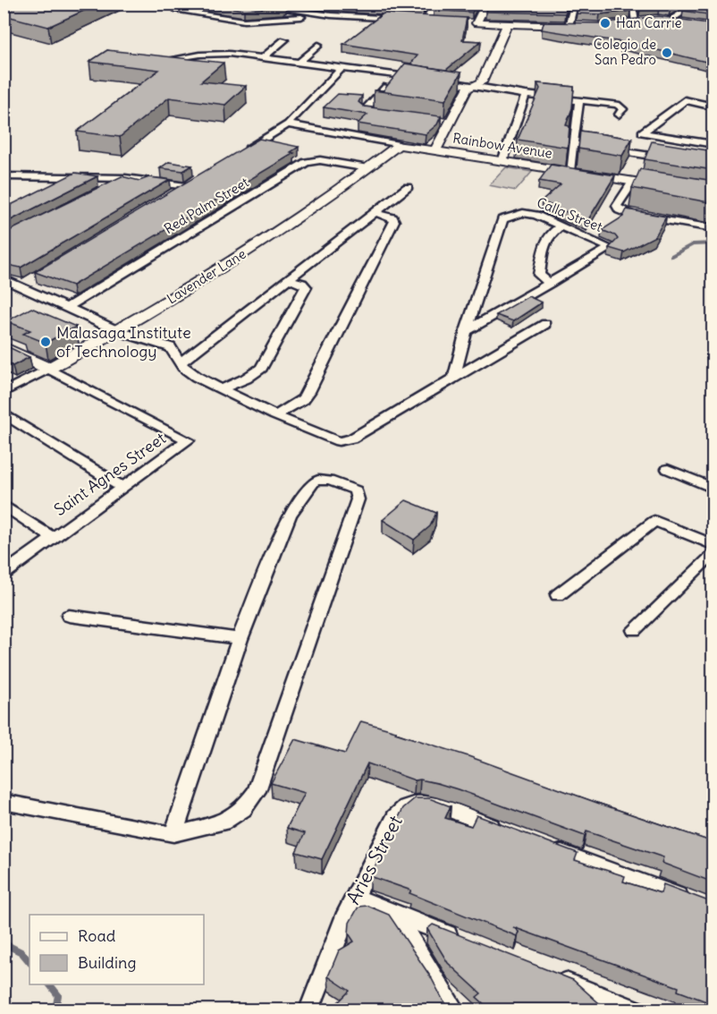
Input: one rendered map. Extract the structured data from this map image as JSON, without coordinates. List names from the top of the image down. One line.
{"streets":{"street":["Rainbow Avenue","Red Palm Street","Calla Street","Lavender Lane","Saint Agnes Street","Aries Street"]},"crossings":[["Rainbow Avenue","Lavender Lane"],["Red Palm Street","Lavender Lane"],["Lavender Lane","Saint Agnes Street"]],"places":["Han Carrie","Colegio de San Pedro","Malasaga Institute of Technology"],"legend":["Road","Building"]}
